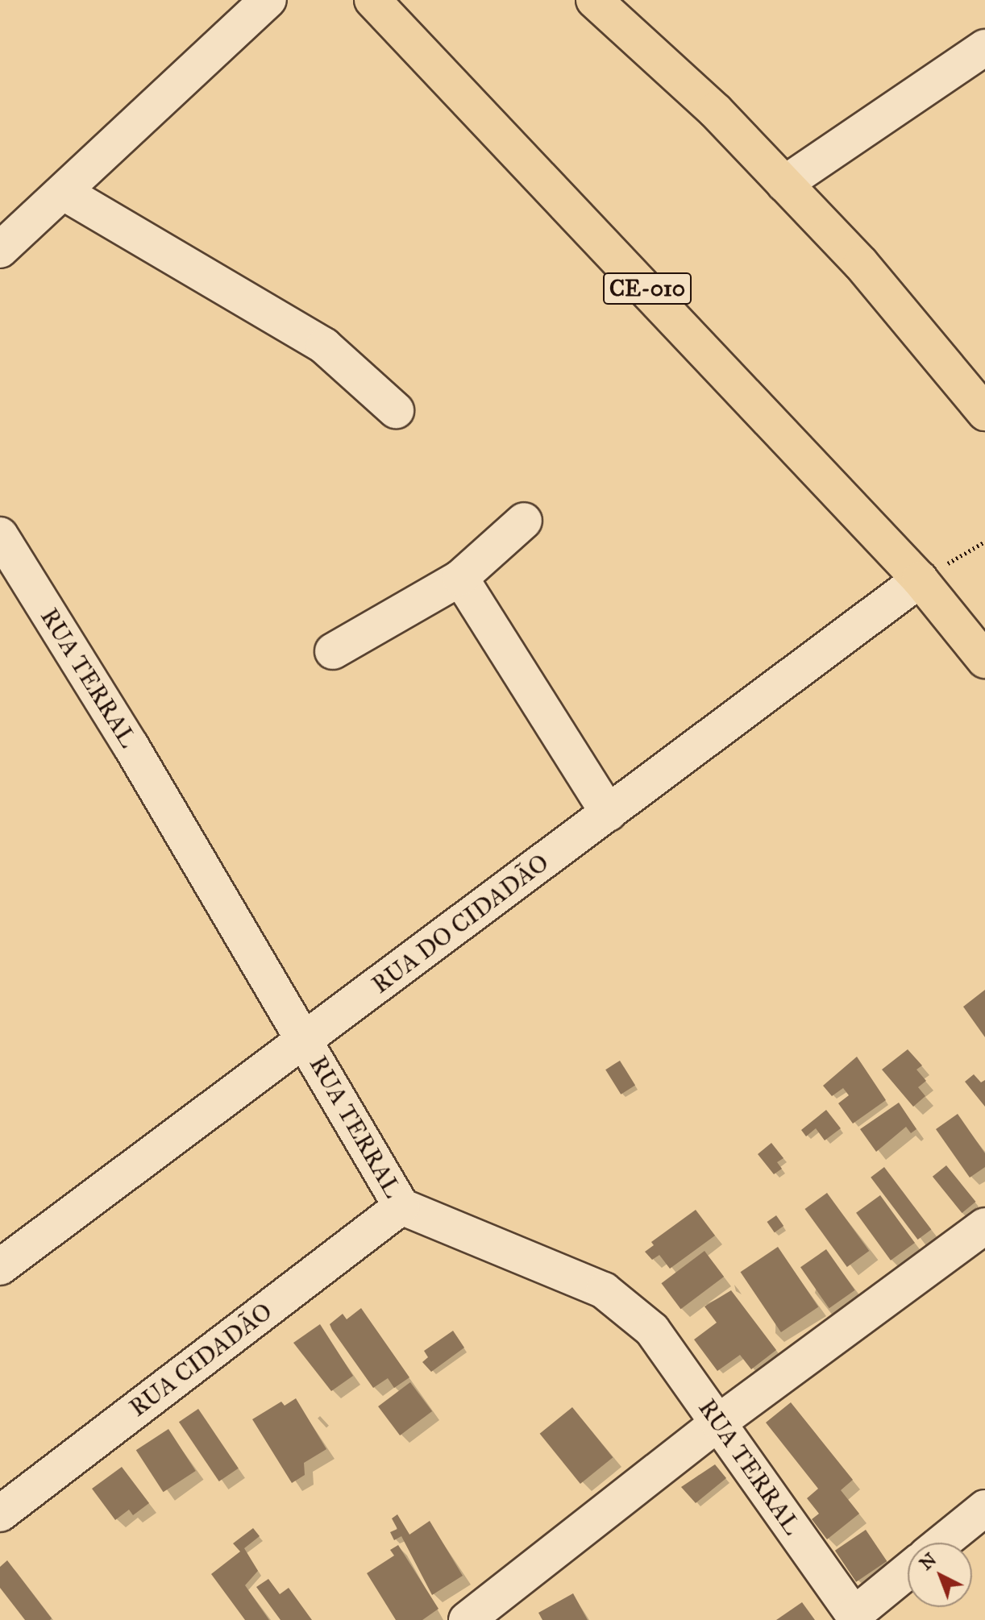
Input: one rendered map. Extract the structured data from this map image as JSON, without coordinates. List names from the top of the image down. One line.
{"streets":{"highway":["CE-010"],"street":["RUA TERRAL","RUA DO CIDADÃO","RUA CIDADÃO"]},"crossings":[["CE-010","RUA DO CIDADÃO"],["RUA TERRAL","RUA DO CIDADÃO"],["RUA TERRAL","RUA CIDADÃO"]],"north":"top left"}
